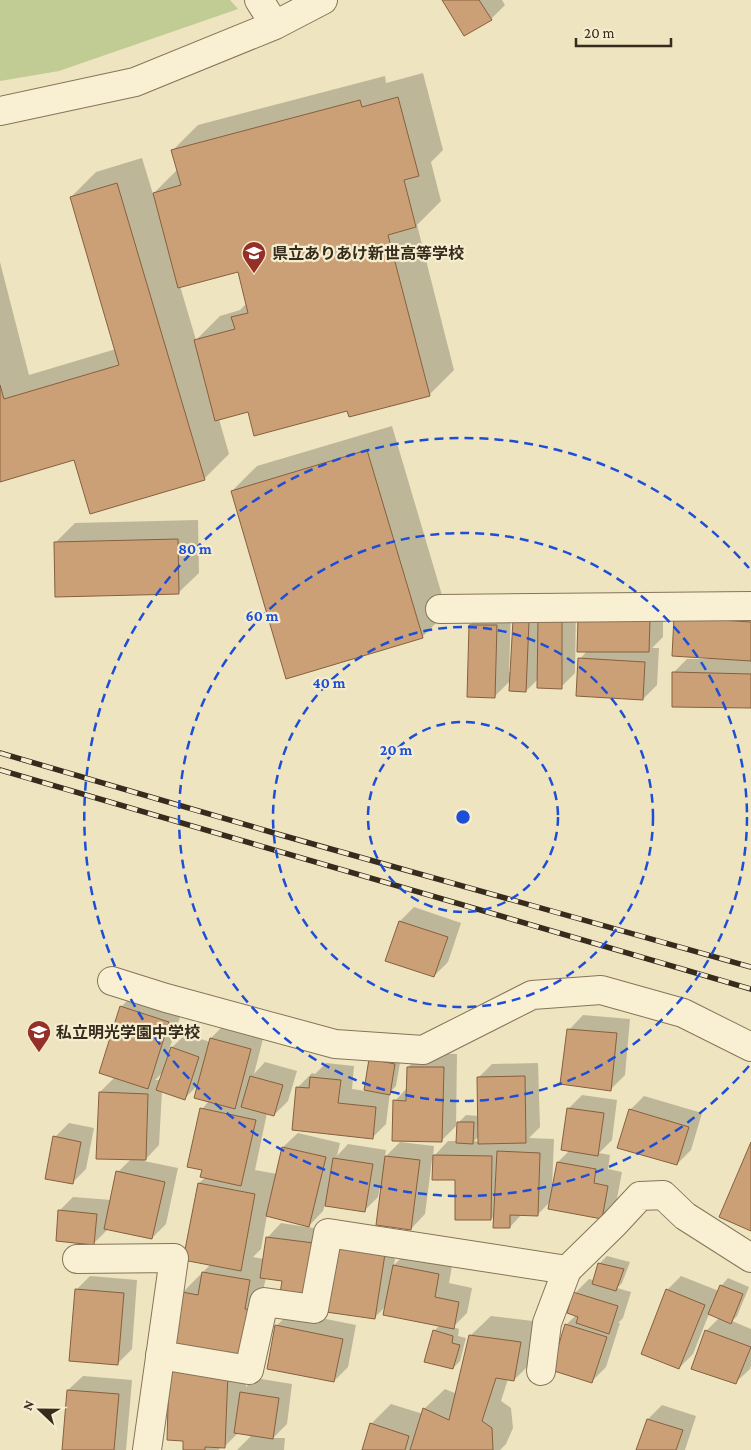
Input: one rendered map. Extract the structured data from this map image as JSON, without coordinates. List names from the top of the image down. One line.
{"places":{"school or university":["県立ありあけ新世高等学校","私立明光学園中学校"]},"scale_bar":"20 m","north":"left","rings":["80 m","60 m","40 m","20 m"]}
